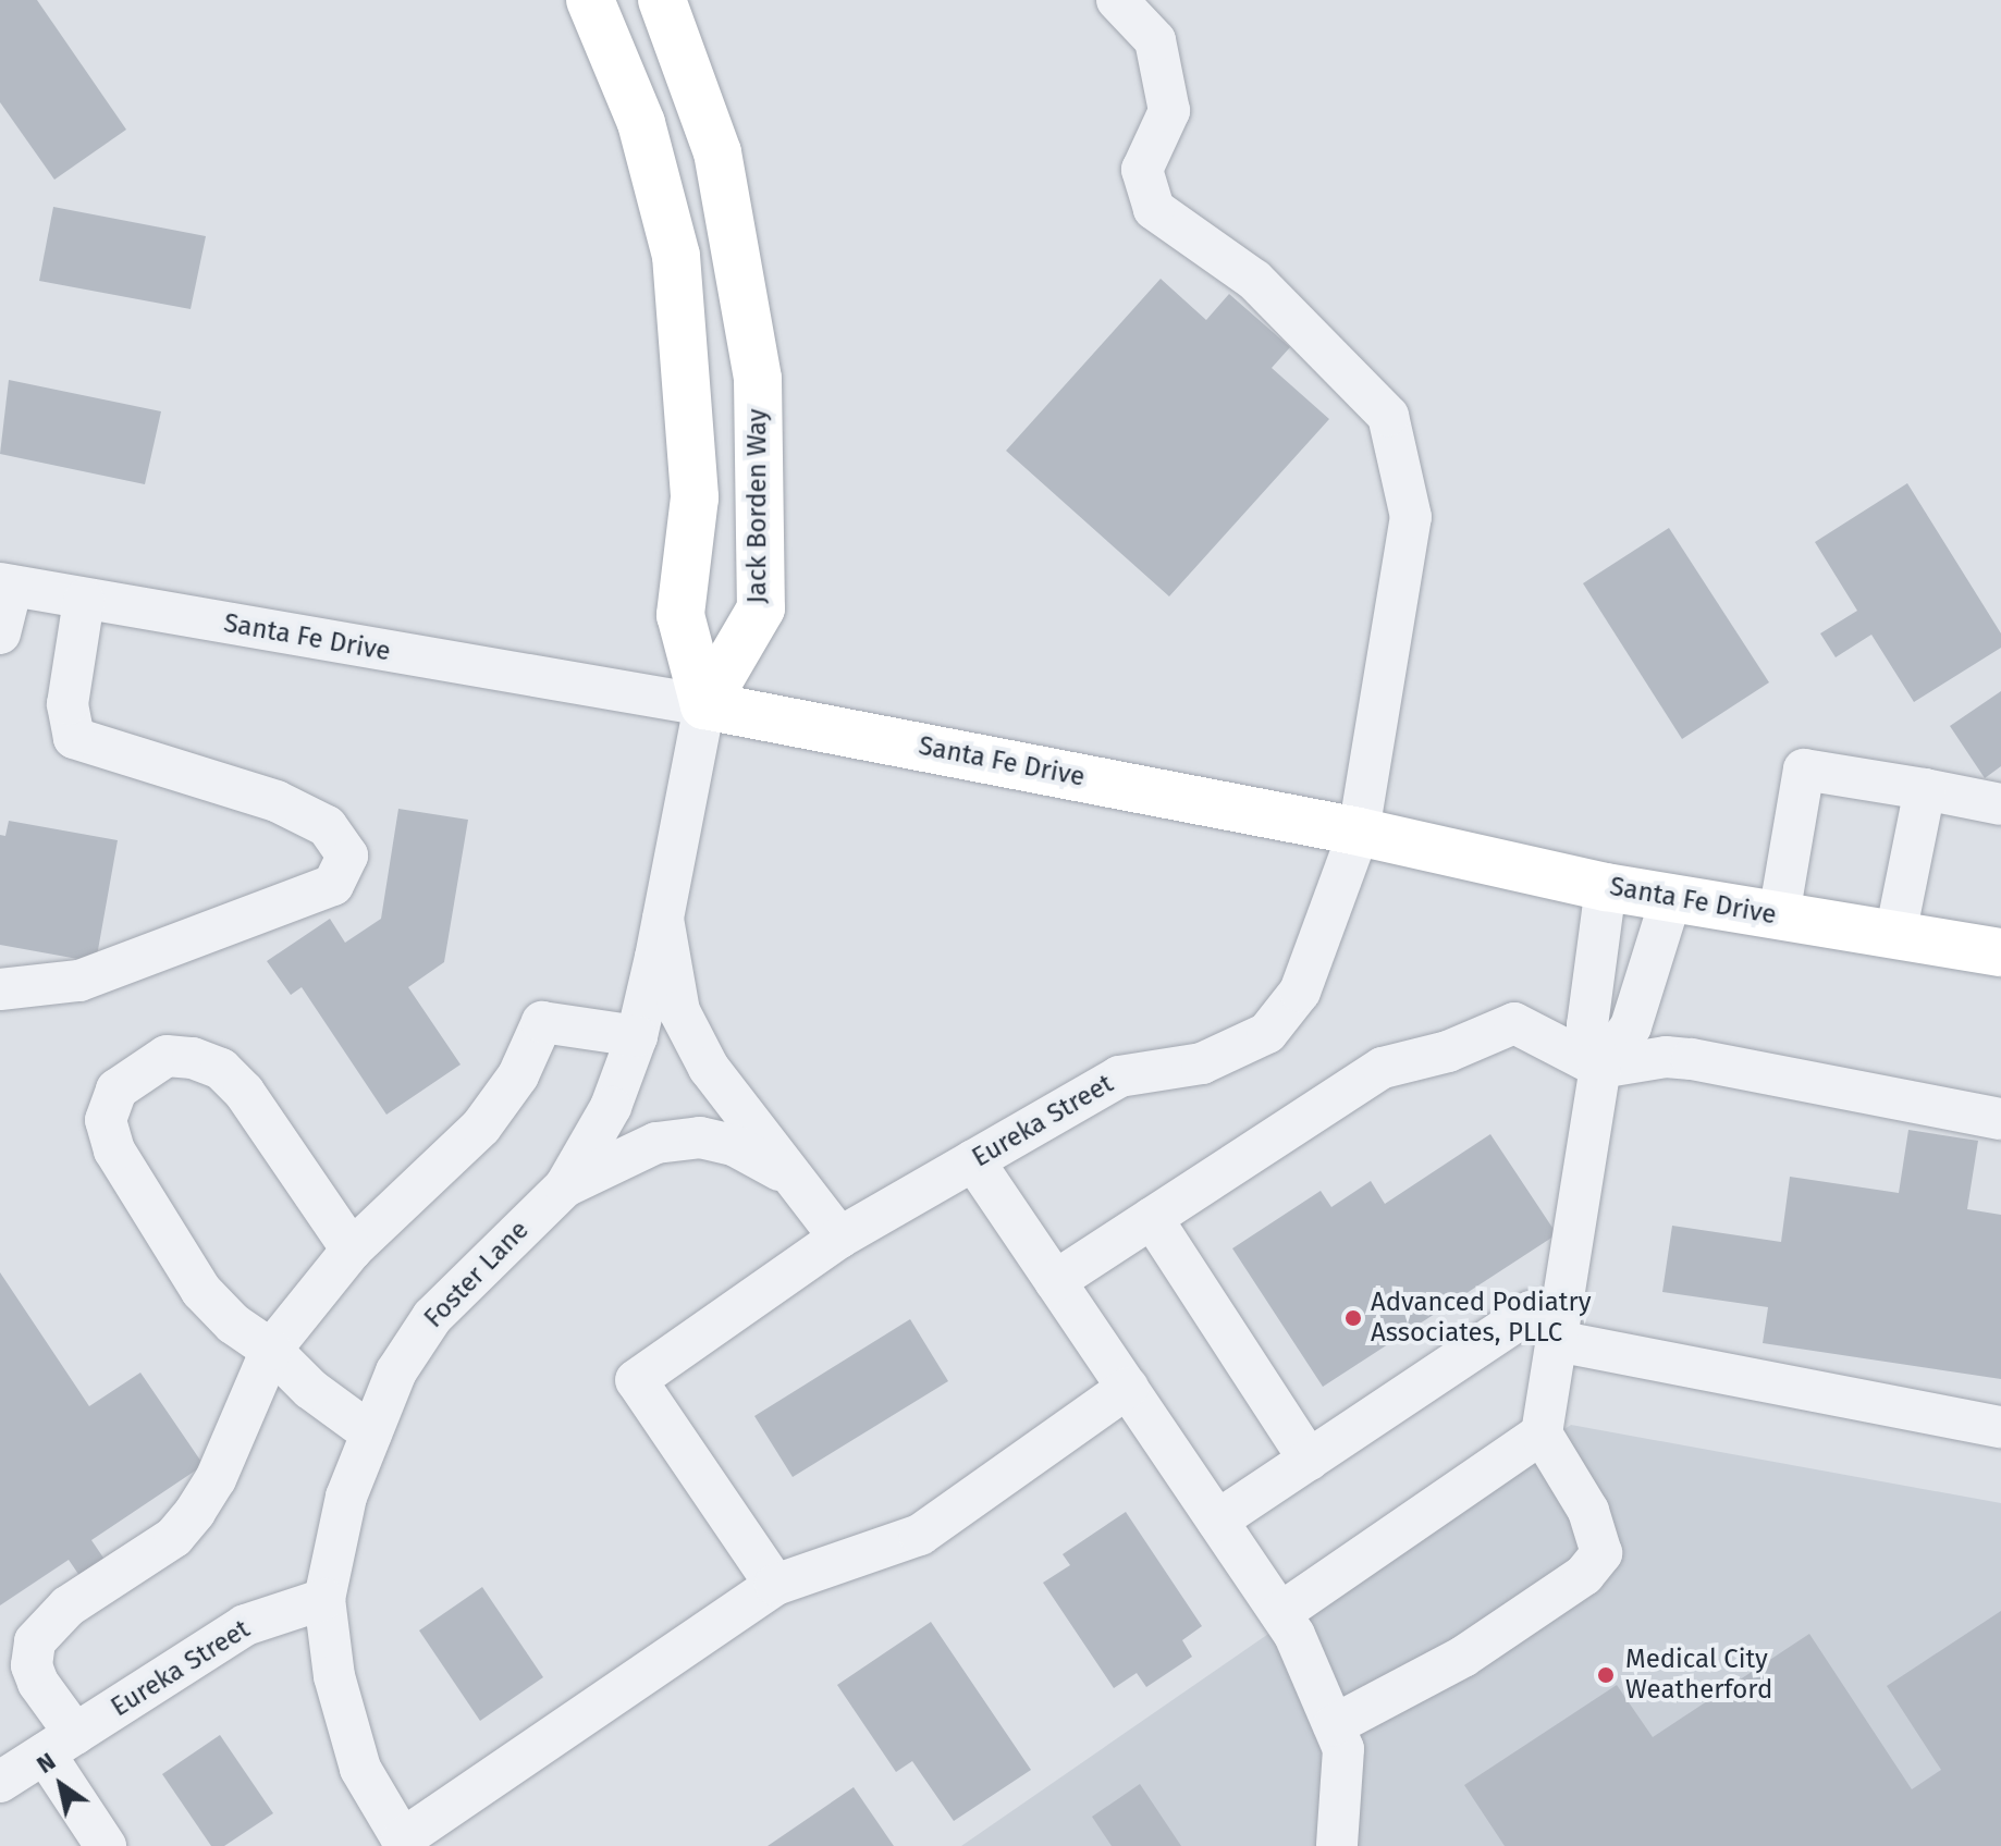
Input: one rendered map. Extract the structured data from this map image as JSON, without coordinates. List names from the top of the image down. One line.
{"streets":{"main road":["Jack Borden Way","Santa Fe Drive"],"street":["Eureka Street","Foster Lane"]},"crossings":[["Jack Borden Way","Santa Fe Drive"],["Jack Borden Way","Foster Lane"],["Santa Fe Drive","Eureka Street"],["Santa Fe Drive","Foster Lane"],["Eureka Street","Foster Lane"]],"places":["Advanced Podiatry Associates, PLLC","Medical City Weatherford"],"north":"top left"}
